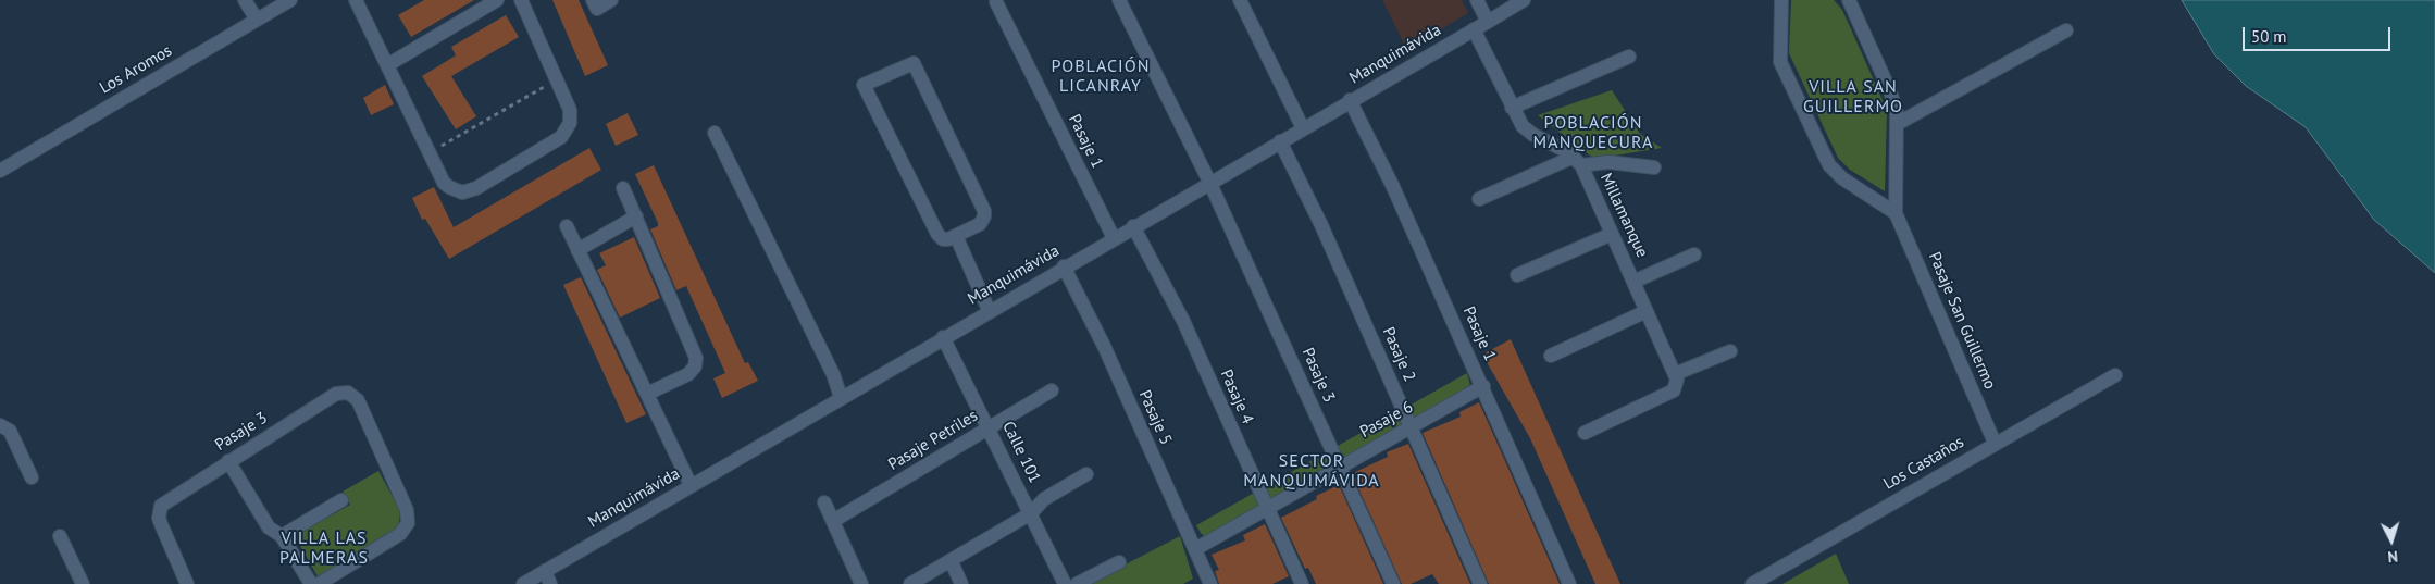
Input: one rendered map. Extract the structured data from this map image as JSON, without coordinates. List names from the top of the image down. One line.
{"streets":{"street":["Manquimávida","Los Aromos","Pasaje 1","Millamanque","Pasaje San Guillermo","Pasaje 2","Pasaje 3","Pasaje 4","Pasaje 5","Pasaje 6","Pasaje Petriles","Calle 101","Los Castaños"]},"crossings":[["Manquimávida","Pasaje 1"],["Manquimávida","Pasaje 2"],["Manquimávida","Pasaje 3"],["Manquimávida","Pasaje 4"],["Manquimávida","Pasaje 5"],["Manquimávida","Calle 101"],["Pasaje 1","Pasaje 6"],["Pasaje San Guillermo","Los Castaños"],["Pasaje 2","Pasaje 6"],["Pasaje 3","Pasaje 6"],["Pasaje 4","Pasaje 6"],["Pasaje 5","Pasaje 6"],["Pasaje Petriles","Calle 101"]],"districts":["POBLACIÓN LICANRAY","VILLA SAN GUILLERMO","POBLACIÓN MANQUECURA","SECTOR MANQUIMÁVIDA","VILLA LAS PALMERAS"],"scale_bar":"50 m","north":"bottom"}
